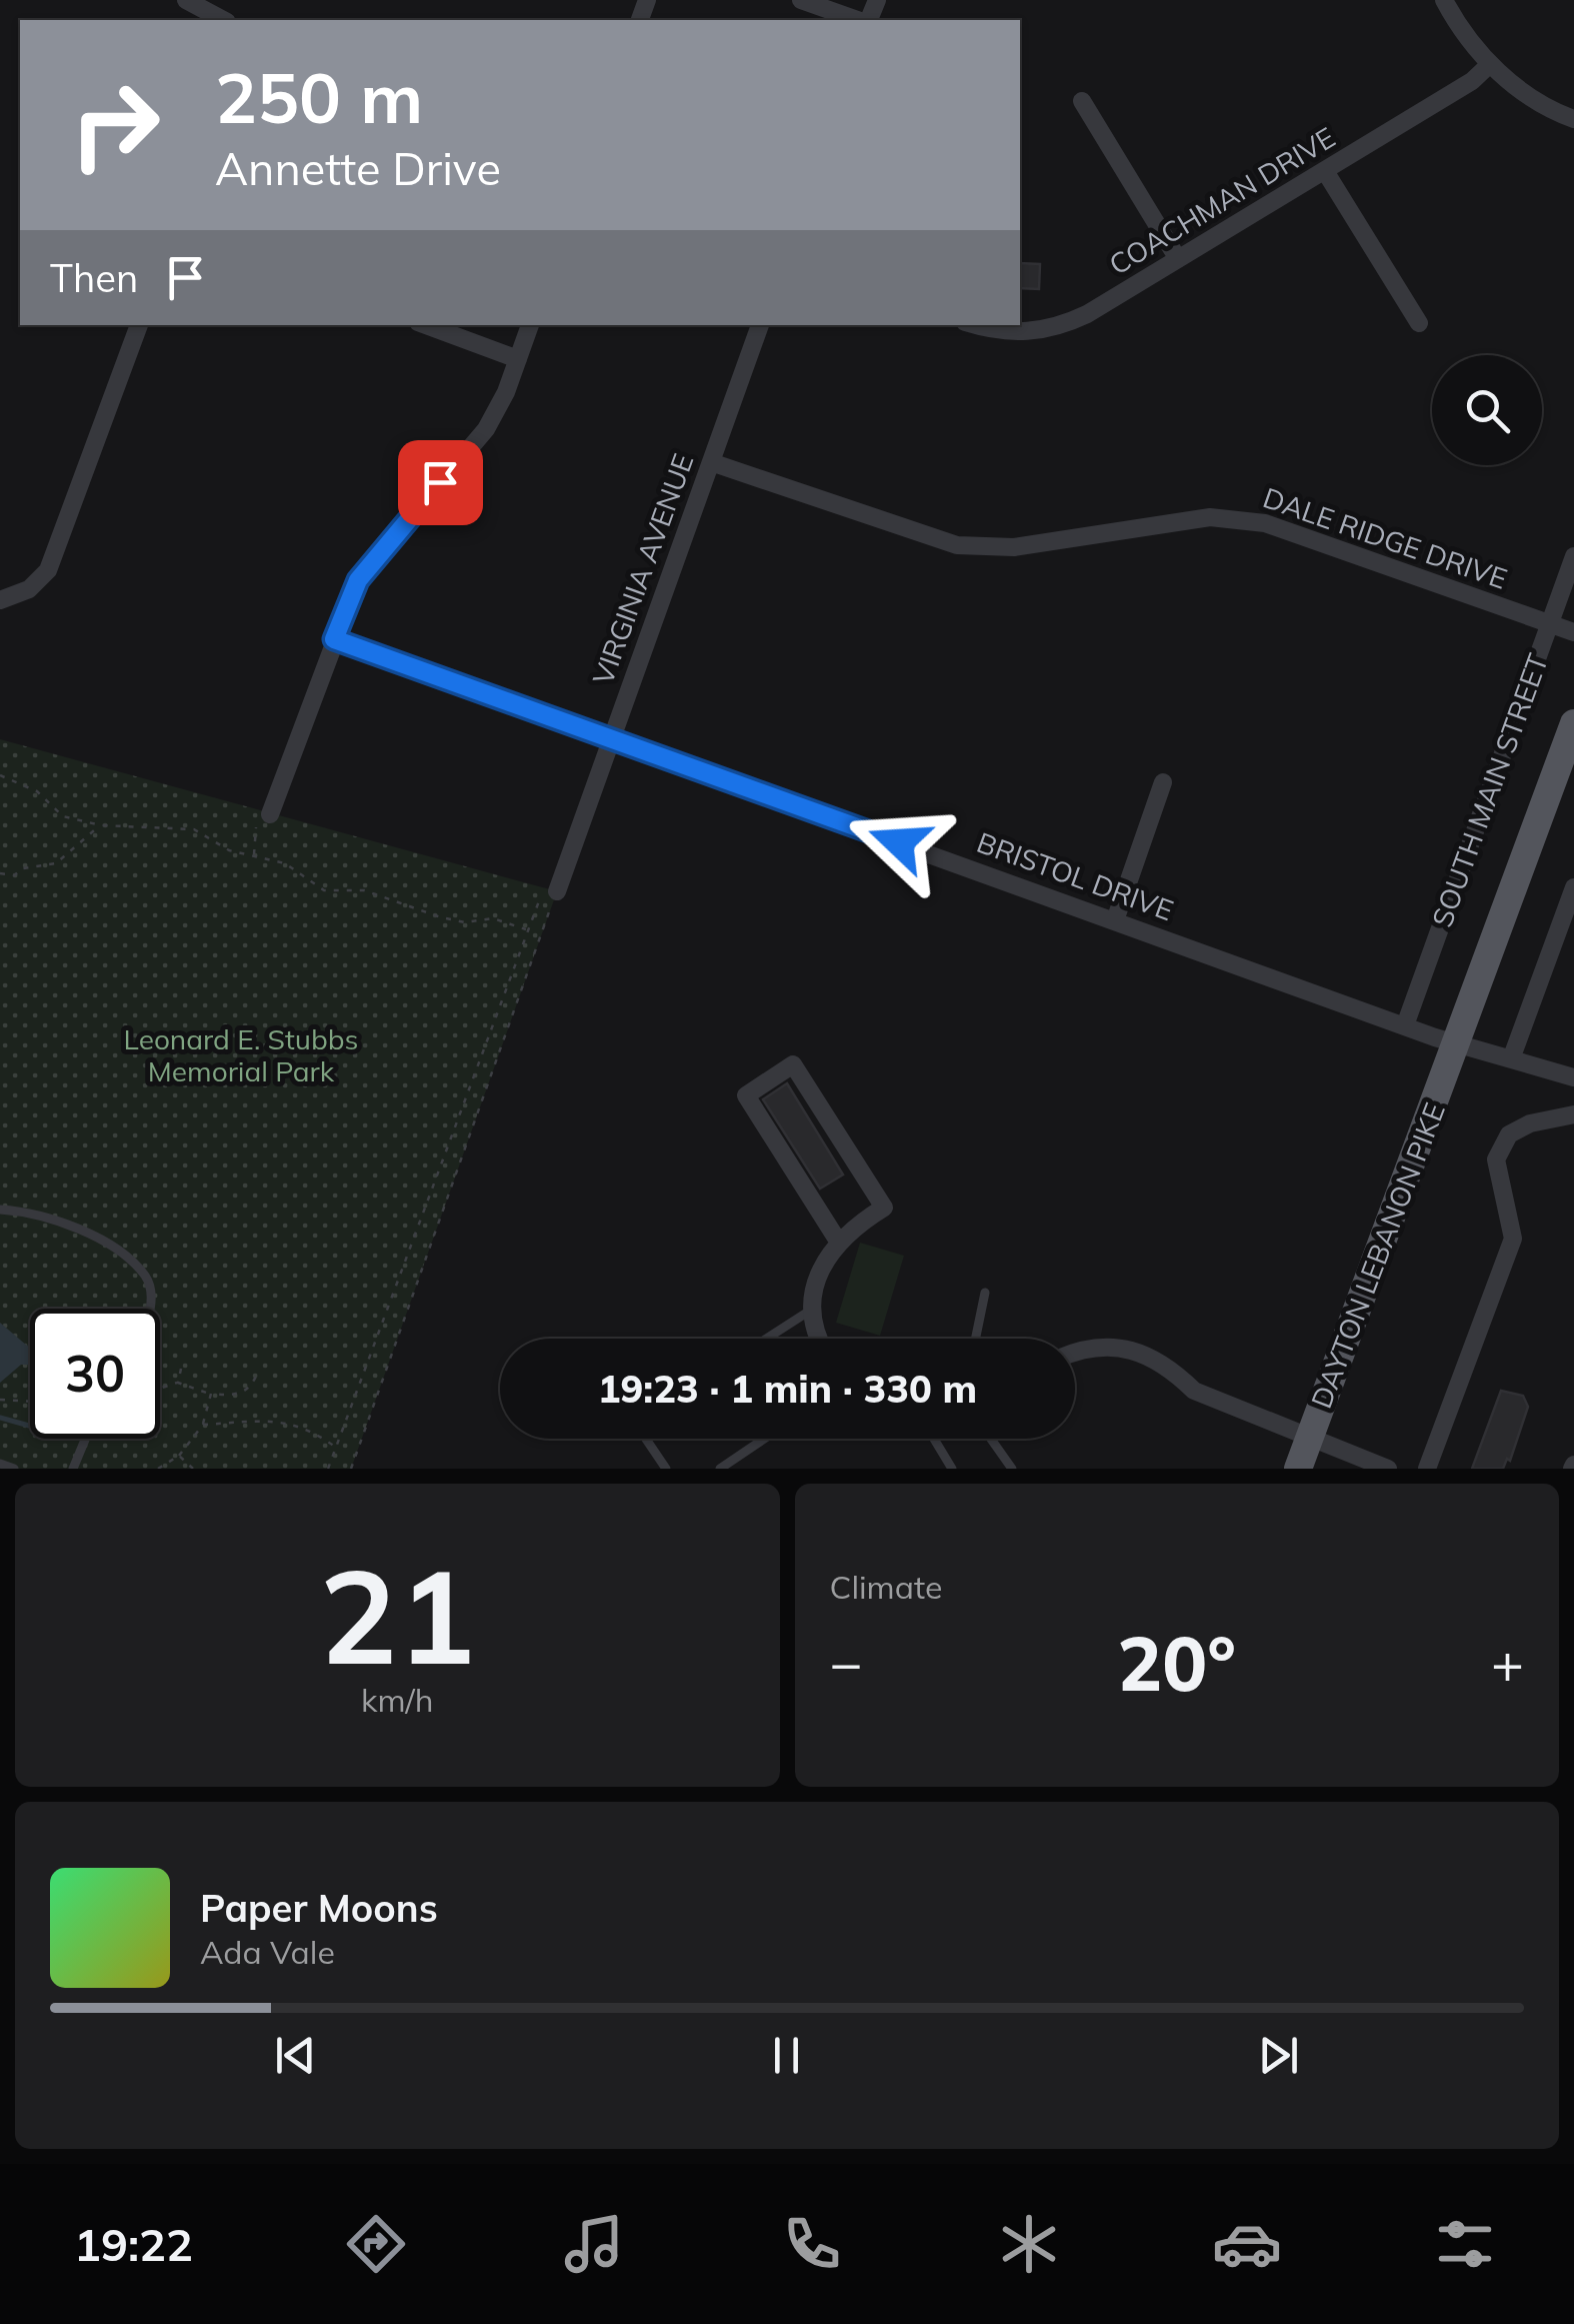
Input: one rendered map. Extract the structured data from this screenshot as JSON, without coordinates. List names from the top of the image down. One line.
{"streets":{"main road":["SOUTH MAIN STREET","DAYTON LEBANON PIKE"],"street":["COACHMAN DRIVE","DALE RIDGE DRIVE","VIRGINIA AVENUE","BRISTOL DRIVE"]},"crossings":[["DALE RIDGE DRIVE","VIRGINIA AVENUE"],["DALE RIDGE DRIVE","SOUTH MAIN STREET"],["VIRGINIA AVENUE","BRISTOL DRIVE"],["SOUTH MAIN STREET","BRISTOL DRIVE"],["SOUTH MAIN STREET","DAYTON LEBANON PIKE"],["BRISTOL DRIVE","DAYTON LEBANON PIKE"]],"parks":["Leonard E. Stubbs Memorial Park"],"page":{"turn":["250 m","Annette Drive"],"then":"Then","limit":"30","trip":"19:23 · 1 min · 330 m","tile":[["21","km/h"],"Climate"],"heat":["−","20°","+"],"song":["Paper Moons","Ada Vale"],"tabs":"19:22"}}
